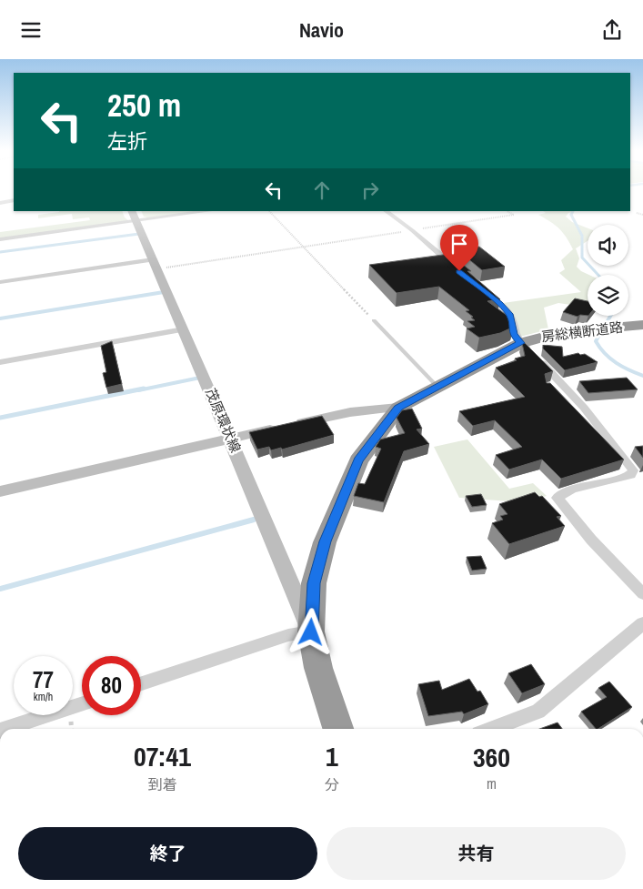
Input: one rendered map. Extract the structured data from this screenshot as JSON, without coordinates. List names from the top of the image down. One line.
{"streets":{"highway":["房総横断道路"],"main road":["茂原環状線"]},"crossings":[["房総横断道路","茂原環状線"]],"page":{"header":"Navio","turn":["250 m","左折"],"speed":"77 km/h","limit":"80","eta":["07:41","到着","1","分","360","m"],"buttons":["終了","共有"]}}
